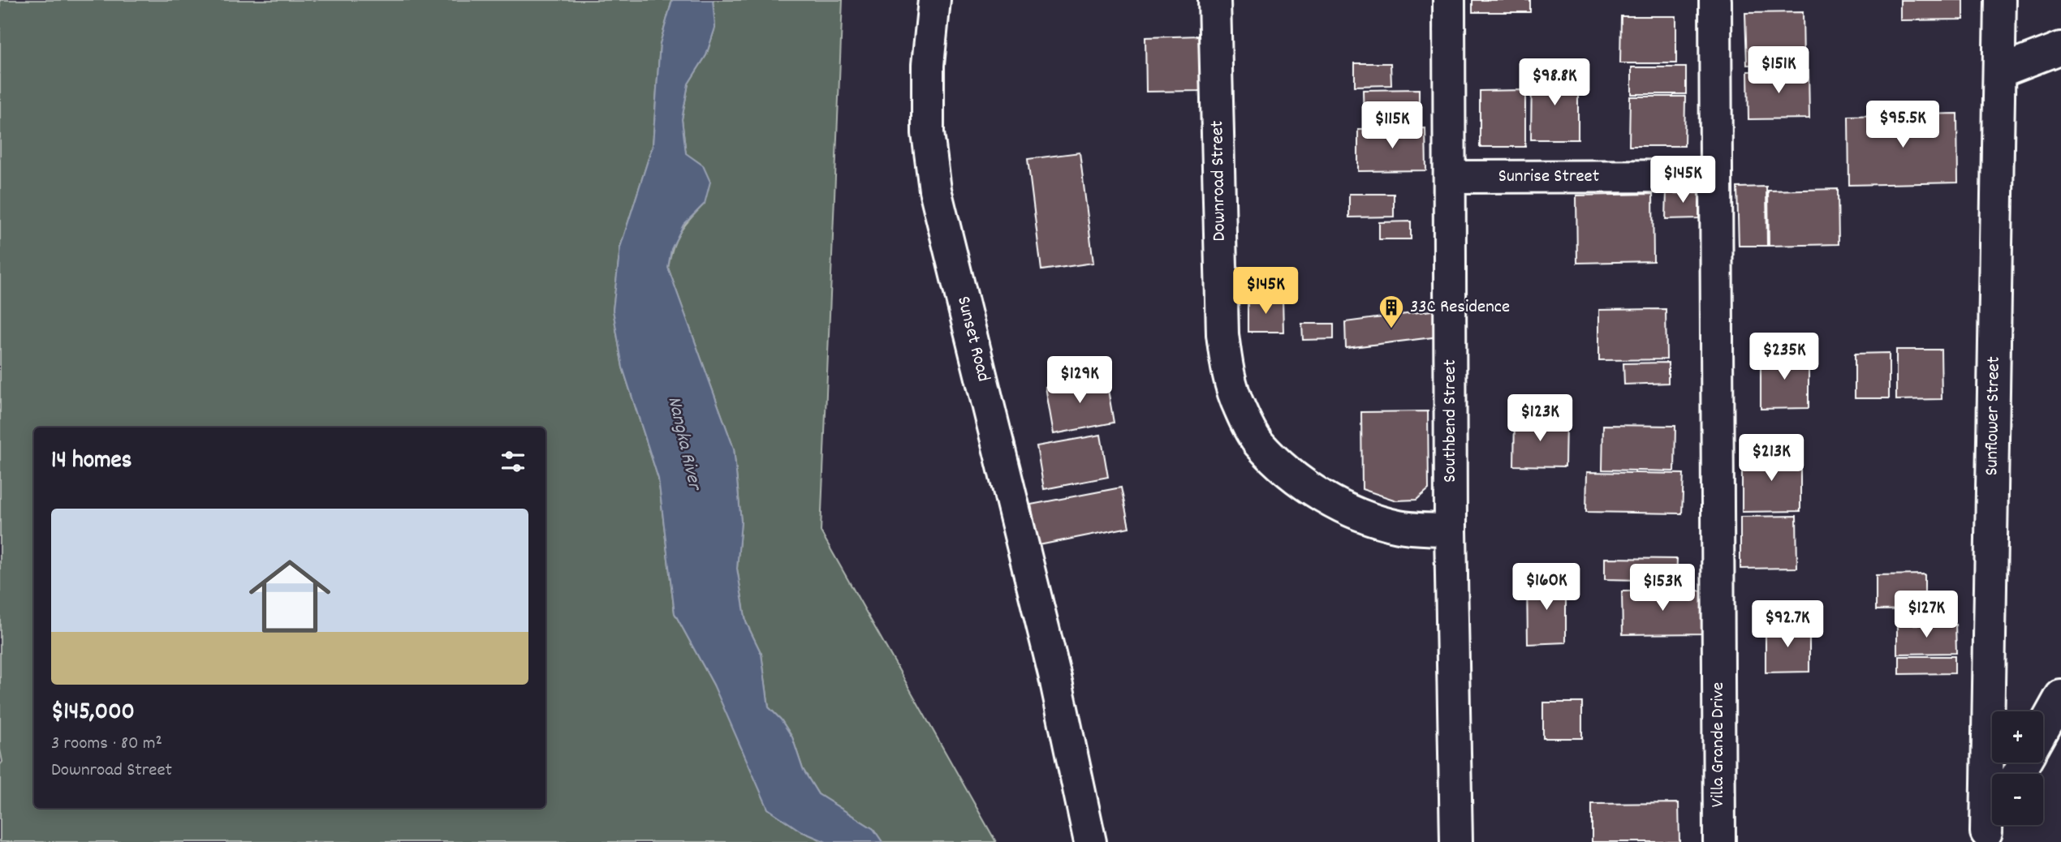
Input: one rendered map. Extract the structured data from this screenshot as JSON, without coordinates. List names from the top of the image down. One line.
{"streets":{"street":["Sunrise Street","Downroad Street","Sunset Road","Sunflower Street","Southbend Street","Villa Grande Drive"]},"crossings":[["Sunrise Street","Southbend Street"],["Sunrise Street","Villa Grande Drive"],["Downroad Street","Southbend Street"]],"water":["Nangka River"],"places":{"building":["33C Residence"]},"page":{"price":["$151K","$98.8K","$95.5K","$115K","$145K","$145K","$235K","$129K","$123K","$213K","$160K","$153K","$127K","$92.7K"],"heading":"14 homes","list":[{"name":"$145,000","note":"3 rooms · 80 m² · Downroad Street"}],"map_buttons":["+","−"]}}
